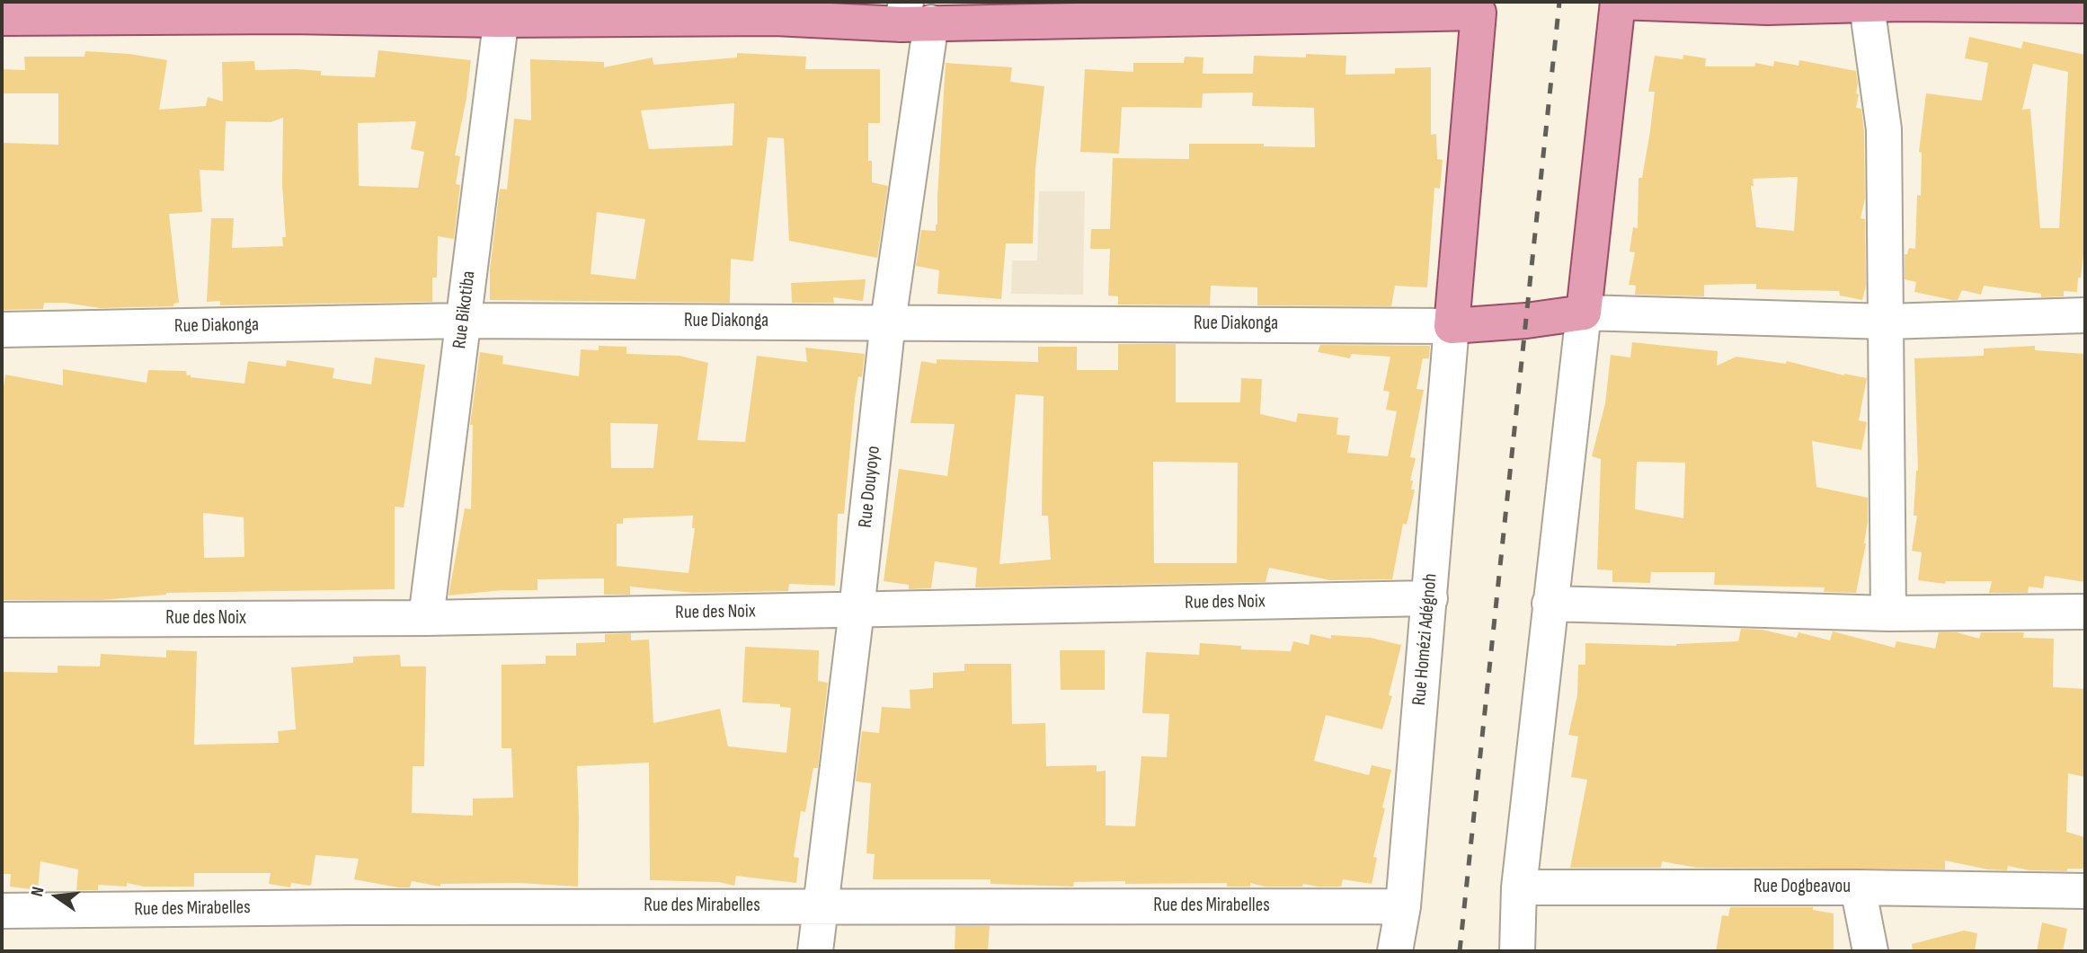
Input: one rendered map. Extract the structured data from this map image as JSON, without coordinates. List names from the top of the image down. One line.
{"streets":{"street":["Rue Bikotiba","Rue Diakonga","Rue Douyoyo","Rue des Noix","Rue Homézi Adégnoh","Rue Dogbeavou","Rue des Mirabelles"]},"crossings":[["Rue Bikotiba","Rue Diakonga"],["Rue Bikotiba","Rue des Noix"],["Rue Diakonga","Rue Douyoyo"],["Rue Diakonga","Rue Homézi Adégnoh"],["Rue Douyoyo","Rue des Noix"],["Rue Douyoyo","Rue des Mirabelles"],["Rue des Noix","Rue Homézi Adégnoh"],["Rue Homézi Adégnoh","Rue des Mirabelles"]],"north":"left"}
